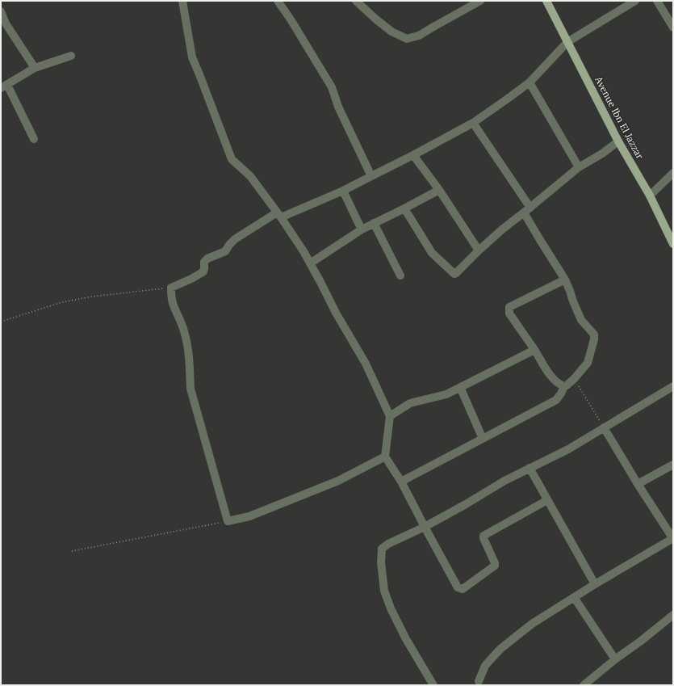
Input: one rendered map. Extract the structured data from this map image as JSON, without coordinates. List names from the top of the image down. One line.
{"streets":{"main road":["Avenue Ibn El Jazzar"]}}
